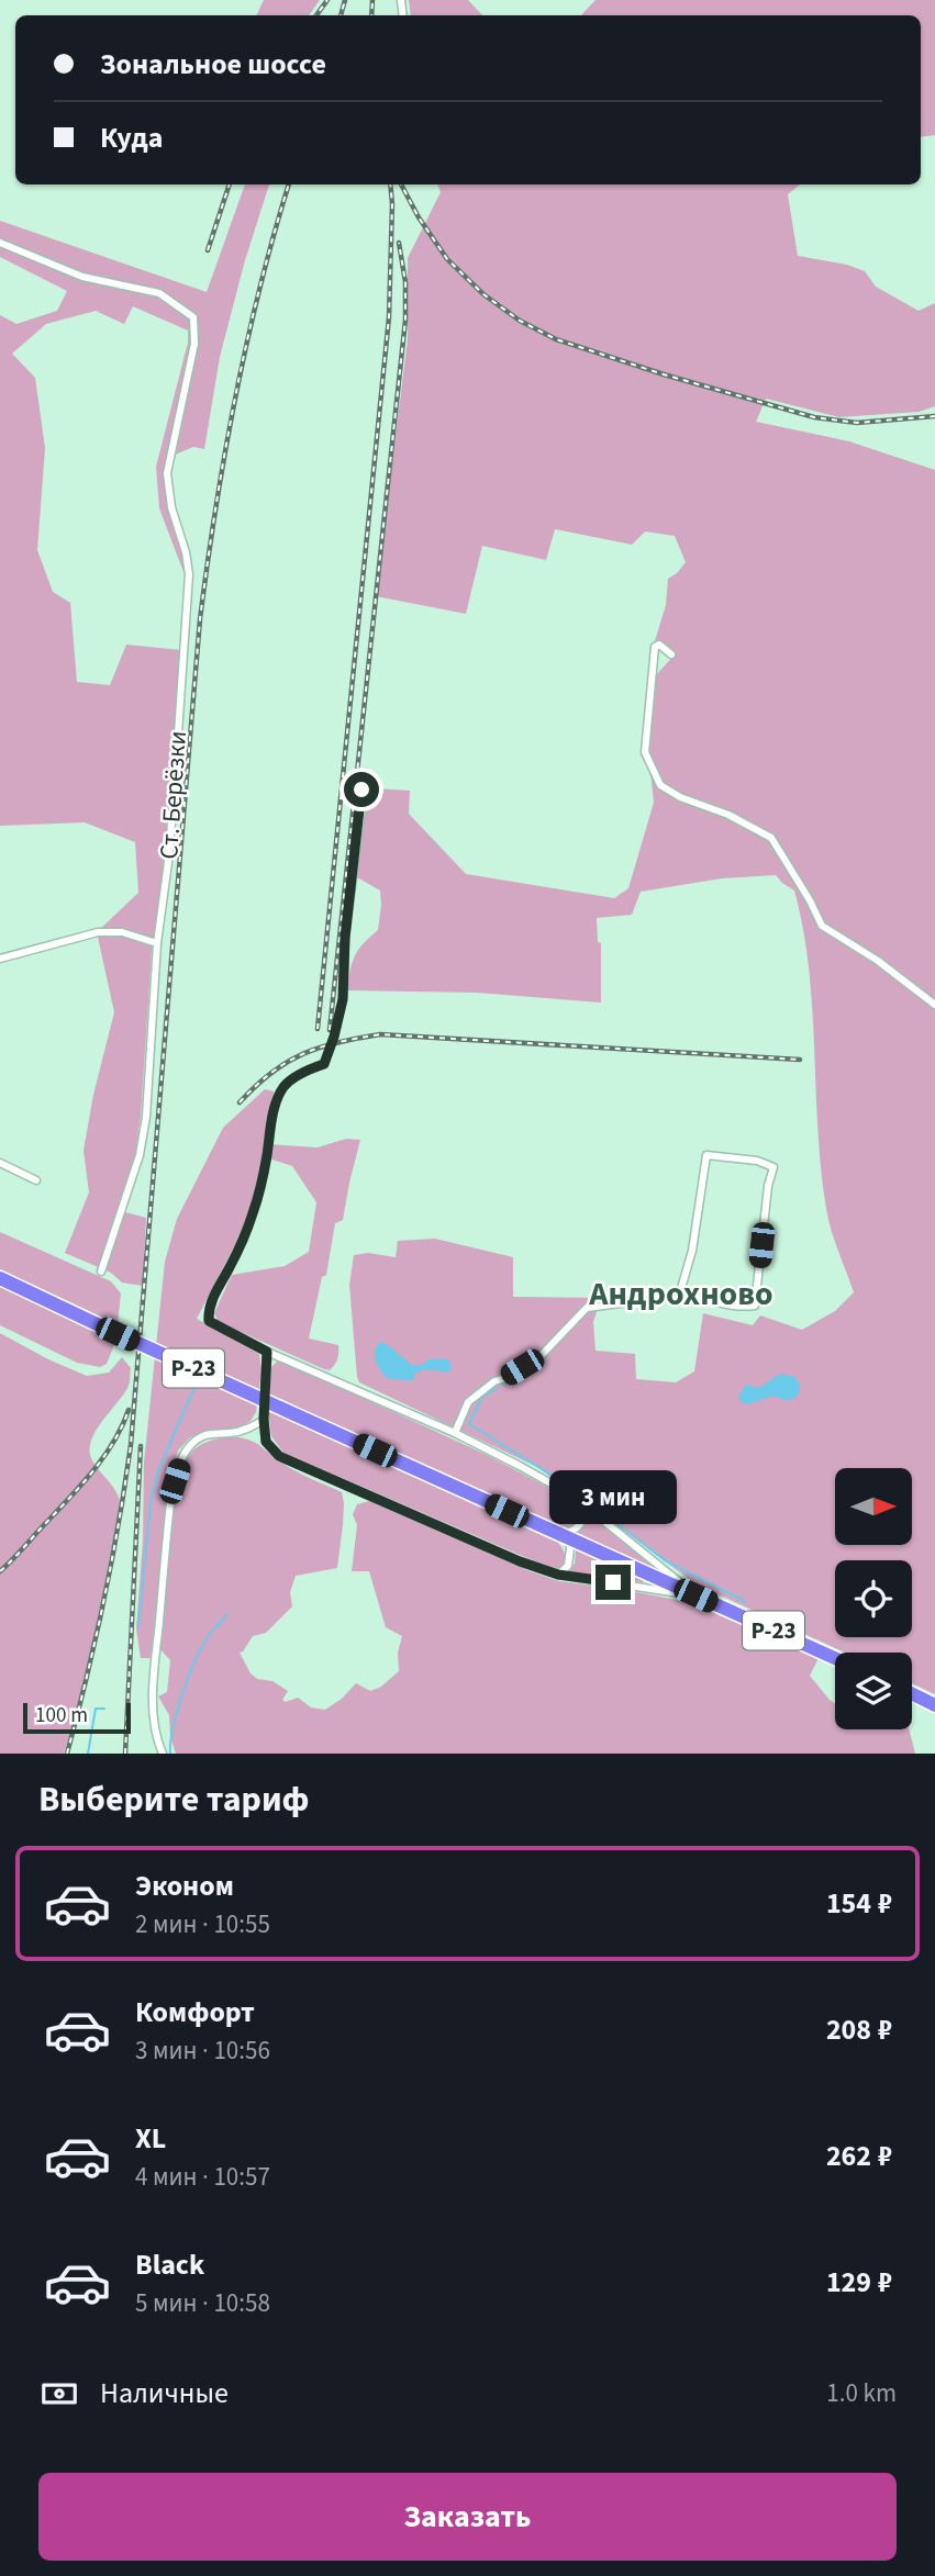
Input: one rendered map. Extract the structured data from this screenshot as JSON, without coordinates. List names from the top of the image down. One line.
{"streets":{"highway":["Р-23"],"street":["Ст. Берёзки"]},"districts":["Андрохново"],"scale_bar":"100 m","north":"right","page":{"banner":["Зональное шоссе","Куда"],"bubble":"3 мин","scale":"100 m","heading":"Выберите тариф","list":[{"name":"Эконом","note":"2 мин · 10:55","value":"154 ₽"},{"name":"Комфорт","note":"3 мин · 10:56","value":"208 ₽"},{"name":"XL","note":"4 мин · 10:57","value":"262 ₽"},{"name":"Black","note":"5 мин · 10:58","value":"129 ₽"}],"pay":["Наличные","1.0 km"],"buttons":"Заказать"}}
